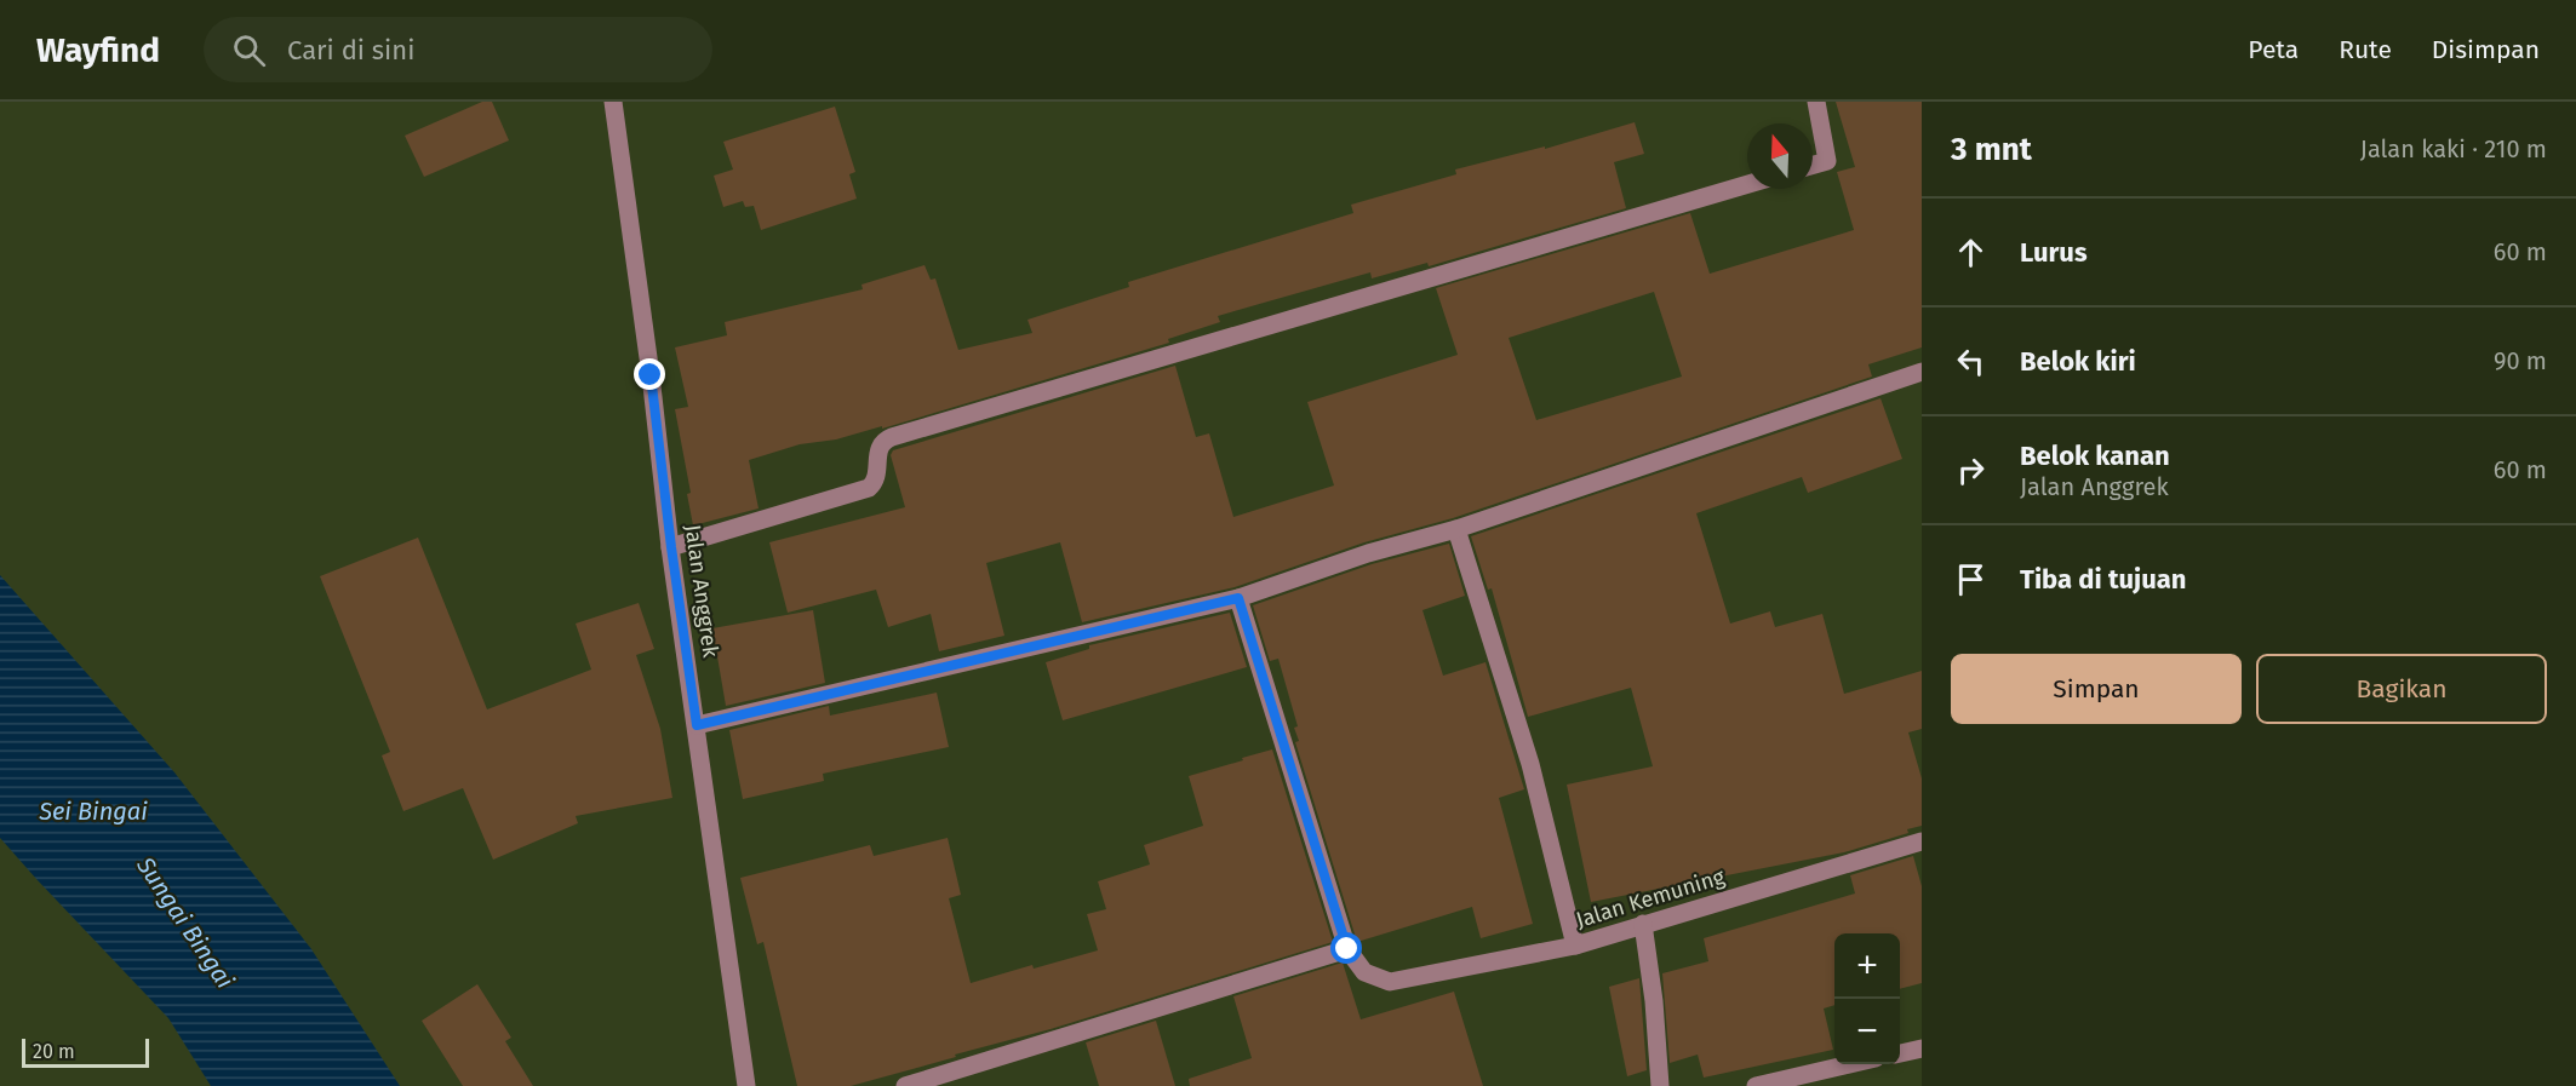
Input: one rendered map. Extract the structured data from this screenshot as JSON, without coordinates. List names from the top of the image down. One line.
{"streets":{"street":["Jalan Anggrek","Jalan Kemuning"]},"water":["Sei Bingai","Sungai Bingai"],"scale_bar":"20 m","north":"top","page":{"header":"Wayfind","search":"Cari di sini","nav":["Peta","Rute","Disimpan"],"heading":["3 mnt","Jalan kaki · 210 m"],"list":[["Lurus","60 m"],["Belok kiri","90 m"],["Belok kanan","Jalan Anggrek","60 m"],"Tiba di tujuan"],"buttons":["Simpan","Bagikan"],"map_buttons":["+","−"],"scale":"20 m"}}
